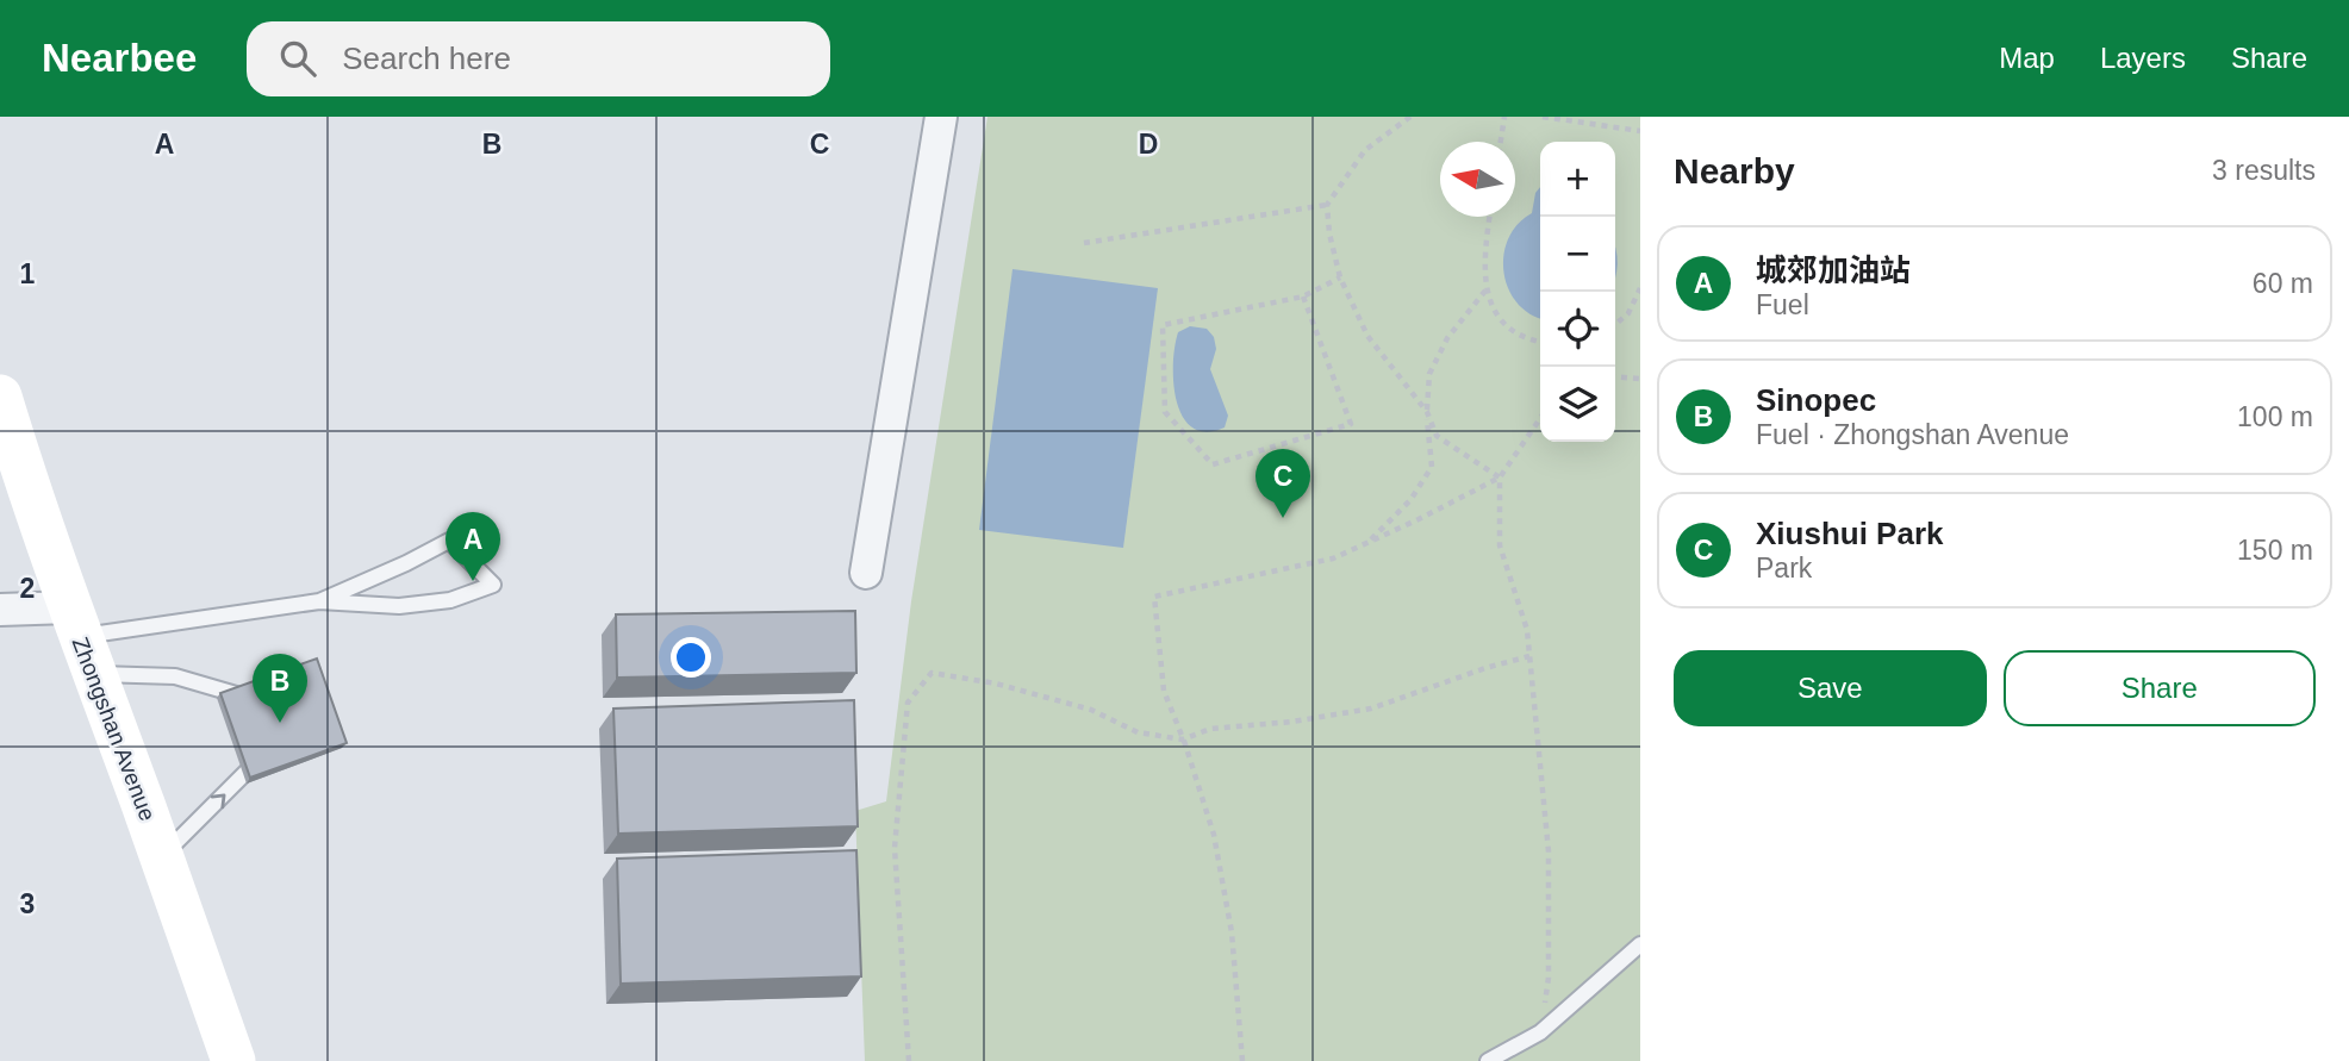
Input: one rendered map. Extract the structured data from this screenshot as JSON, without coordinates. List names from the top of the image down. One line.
{"streets":{"main road":["Zhongshan Avenue"]},"north":"left","page":{"header":"Nearbee","search":"Search here","nav":["Map","Layers","Share"],"heading":["Nearby","3 results"],"map_buttons":["+","−"],"list":[{"mark":"A","name":"城郊加油站","note":"Fuel","value":"60 m"},{"mark":"B","name":"Sinopec","note":"Fuel · Zhongshan Avenue","value":"100 m"},{"mark":"C","name":"Xiushui Park","note":"Park","value":"150 m"}],"pins":["C","A","B"],"buttons":["Save","Share"]},"grid":{"columns":["A","B","C","D"],"rows":["1","2","3"]}}
